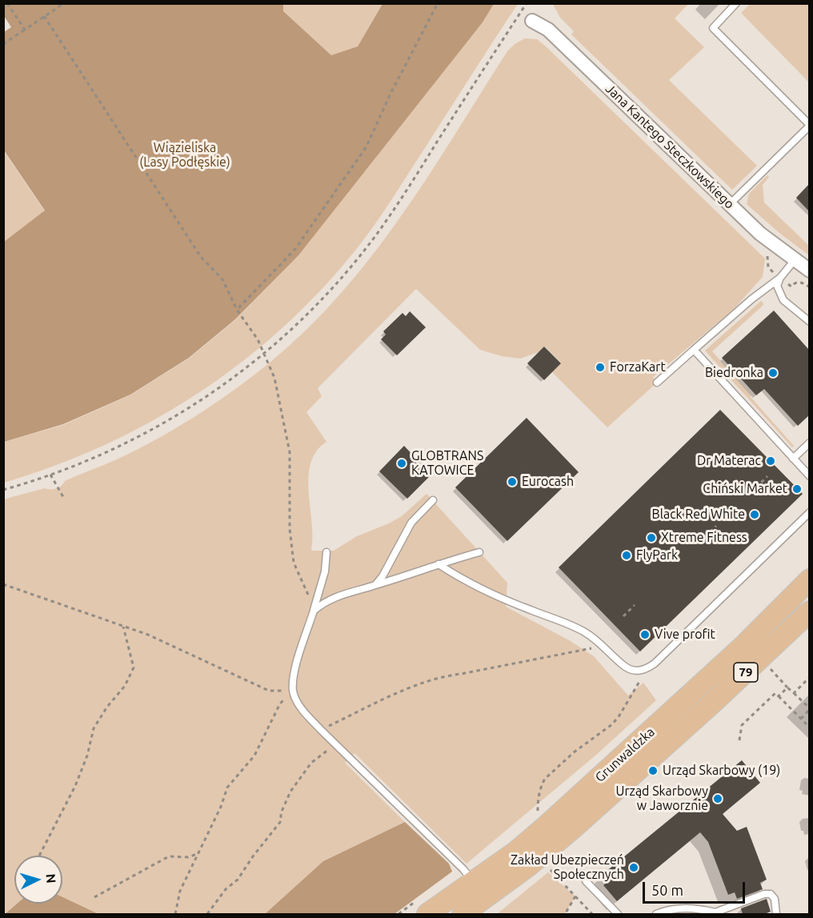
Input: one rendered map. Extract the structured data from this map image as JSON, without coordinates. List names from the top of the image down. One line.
{"streets":{"main road":["79","Grunwaldzka"],"street":["Jana Kantego Steczkowskiego"]},"parks":["Wiązieliska (Lasy Podłęskie)"],"places":["ForzaKart","Biedronka","Dr Materac","GLOBTRANS KATOWICE","Eurocash","Chiński Market","Black Red White","Xtreme Fitness","FlyPark","Vive profit","Urząd Skarbowy (19)","Urząd Skarbowy w Jaworznie","Zakład Ubezpieczeń Społecznych"],"scale_bar":"50 m","north":"right"}
